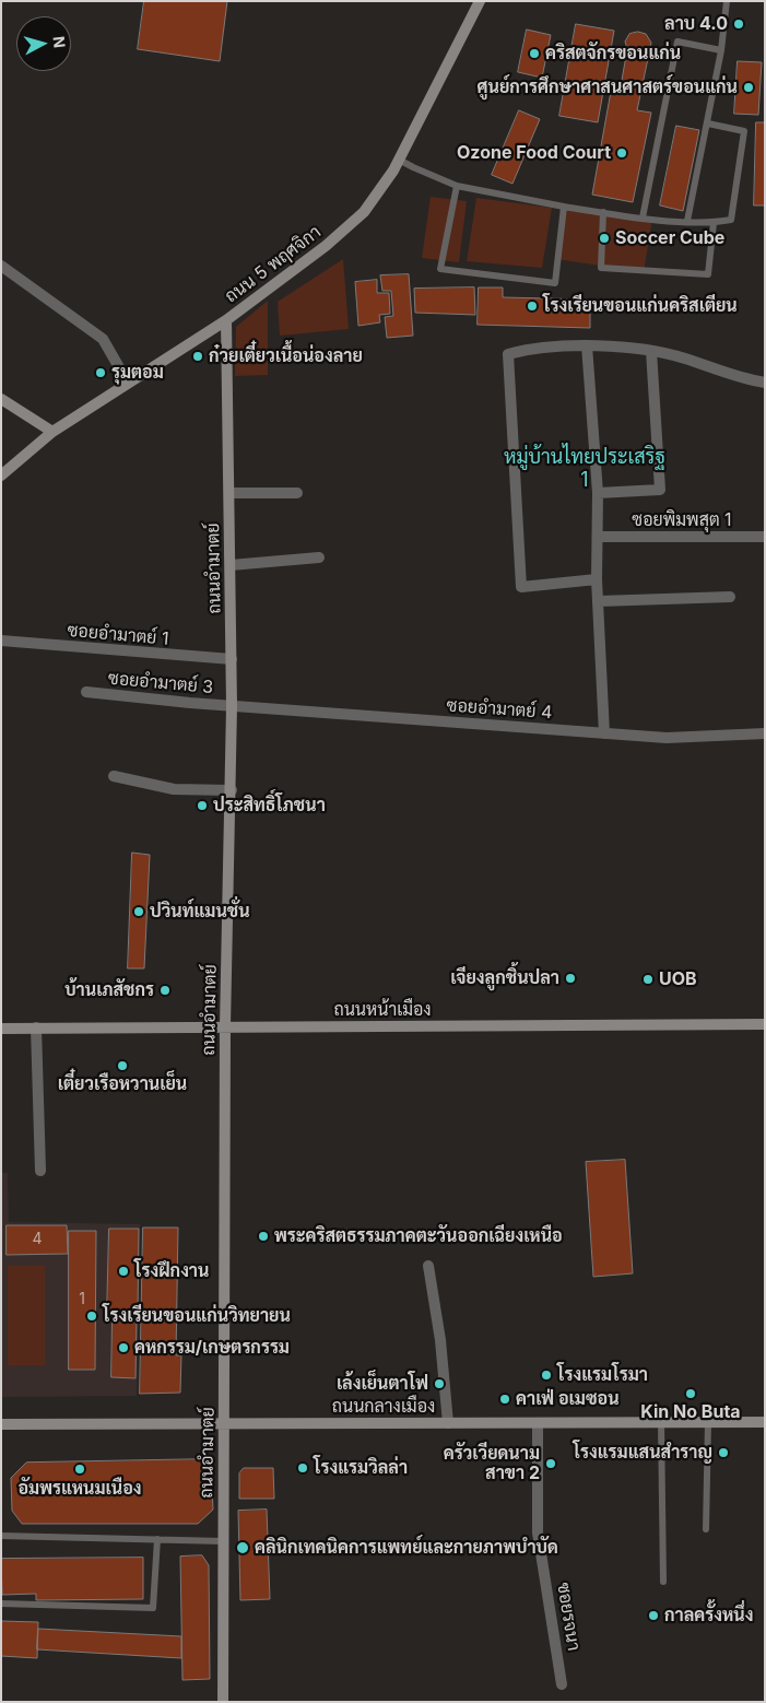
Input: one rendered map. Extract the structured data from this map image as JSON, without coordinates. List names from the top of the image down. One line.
{"streets":{"street":["ถนน 5 พฤศจิกา","ซอยพิมพสุต 1","ถนนอำมาตย์","ซอยอำมาตย์ 1","ซอยอำมาตย์ 3","ซอยอำมาตย์ 4","ถนนหน้าเมือง","ถนนกลางเมือง","ซอยรจนา"]},"crossings":[["ถนน 5 พฤศจิกา","ถนนอำมาตย์"],["ถนนอำมาตย์","ซอยอำมาตย์ 1"],["ถนนอำมาตย์","ซอยอำมาตย์ 3"],["ถนนอำมาตย์","ซอยอำมาตย์ 4"],["ถนนอำมาตย์","ถนนหน้าเมือง"],["ถนนอำมาตย์","ถนนกลางเมือง"],["ซอยอำมาตย์ 3","ซอยอำมาตย์ 4"],["ถนนกลางเมือง","ซอยรจนา"]],"districts":["หมู่บ้านไทยประเสริฐ 1"],"places":["ลาบ 4.0","คริสตจักรขอนแก่น","ศูนย์การศึกษาศาสนศาสตร์ขอนแก่น","Ozone Food Court","Soccer Cube","โรงเรียนขอนแก่นคริสเตียน","ก๋วยเตี๋ยวเนื้อน่องลาย","รุมตอม","ประสิทธิ์โภชนา","ปวินท์แมนชั่น","เจียงลูกชิ้นปลา","UOB","บ้านเภสัชกร","เตี๋ยวเรือหวานเย็น","พระคริสตธรรมภาคตะวันออกเฉียงเหนือ","โรงฝึกงาน","โรงเรียนขอนแก่นวิทยายน","คหกรรม/เกษตรกรรม","โรงแรมโรมา","เล้งเย็นตาโฟ","Kin No Buta","คาเฟ่ อเมซอน","โรงแรมแสนสำราญ","ครัวเวียดนาม สาขา 2","โรงแรมวิลล่า","อัมพรแหนมเนือง","คลินิกเทคนิคการแพทย์และกายภาพบำบัด","กาลครั้งหนึ่ง"],"house_numbers":["4","1"],"north":"right"}
